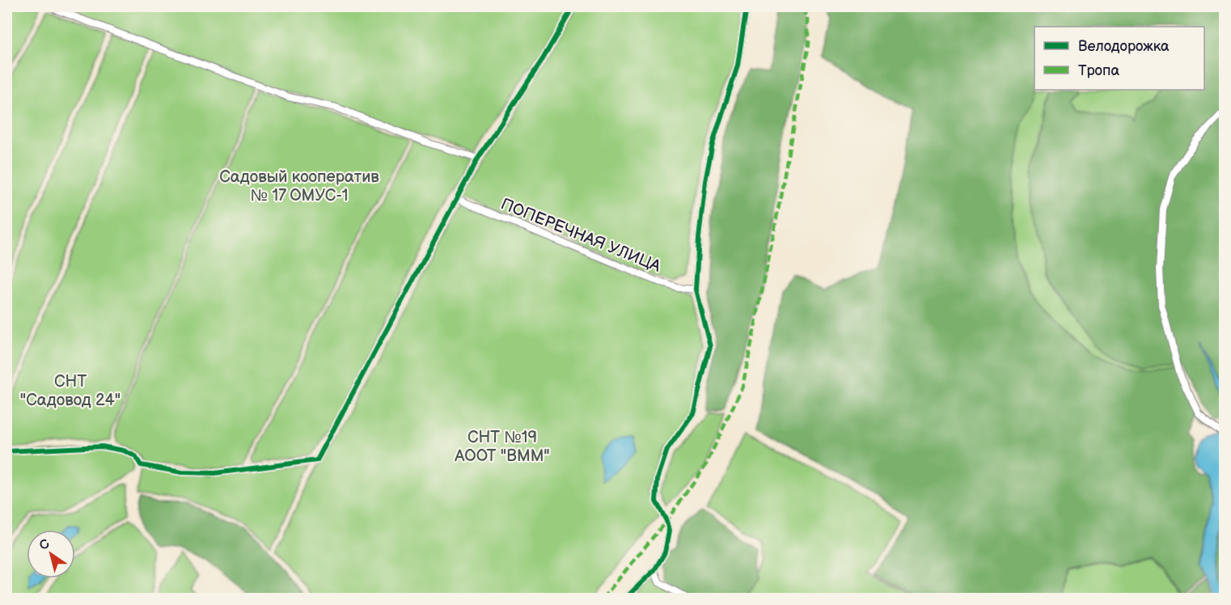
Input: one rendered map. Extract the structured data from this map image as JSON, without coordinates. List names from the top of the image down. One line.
{"streets":{"street":["ПОПЕРЕЧНАЯ УЛИЦА"]},"parks":["Садовый кооператив № 17 ОМУС-1","СНТ \"Садовод 24\"","СНТ №19 АООТ \"ВММ\""],"legend":["Велодорожка","Тропа"],"north":"top left"}
